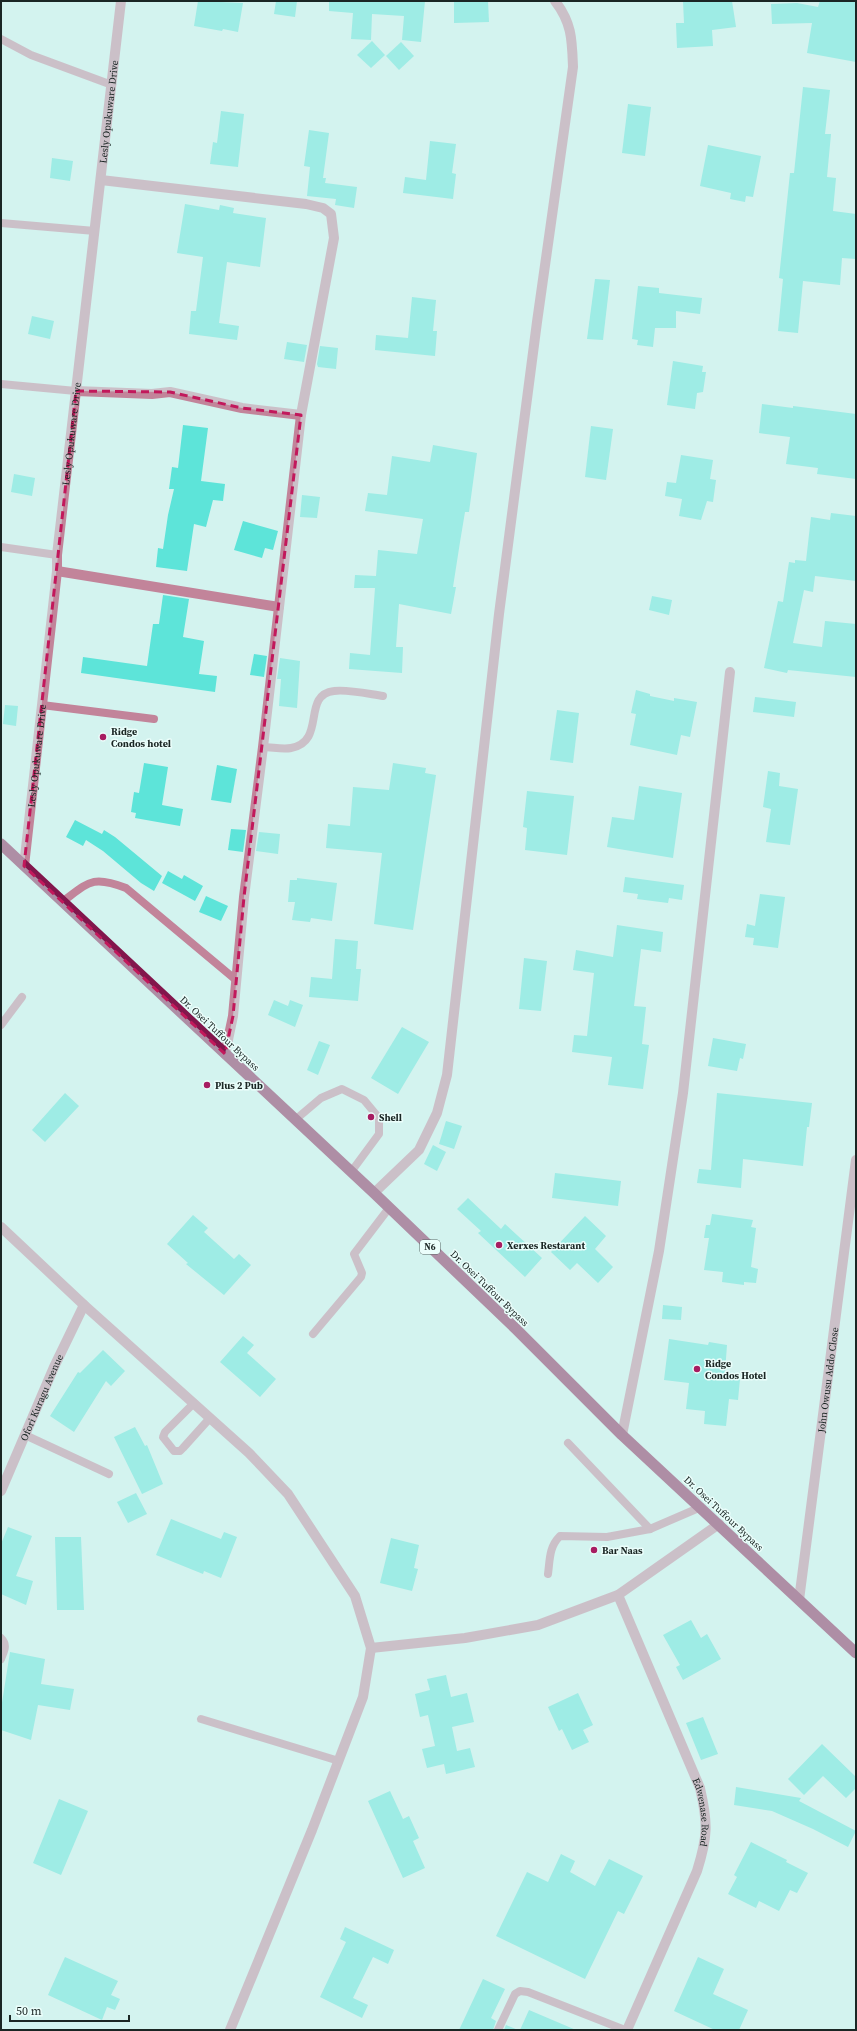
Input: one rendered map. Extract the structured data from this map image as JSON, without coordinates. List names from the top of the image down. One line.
{"streets":{"highway":["Dr. Osei Tuffour Bypass","N6"],"street":["Lesly Opukuware Drive","John Owusu Addo Close","Ofori Kuragu Avenue","Edwenase Road"]},"crossings":[["Lesly Opukuware Drive","Dr. Osei Tuffour Bypass"],["Dr. Osei Tuffour Bypass","John Owusu Addo Close"]],"places":["Ridge Condos hotel","Plus 2 Pub","Shell","Xerxes Restarant","Ridge Condos Hotel","Bar Naas"],"scale_bar":"50 m"}
